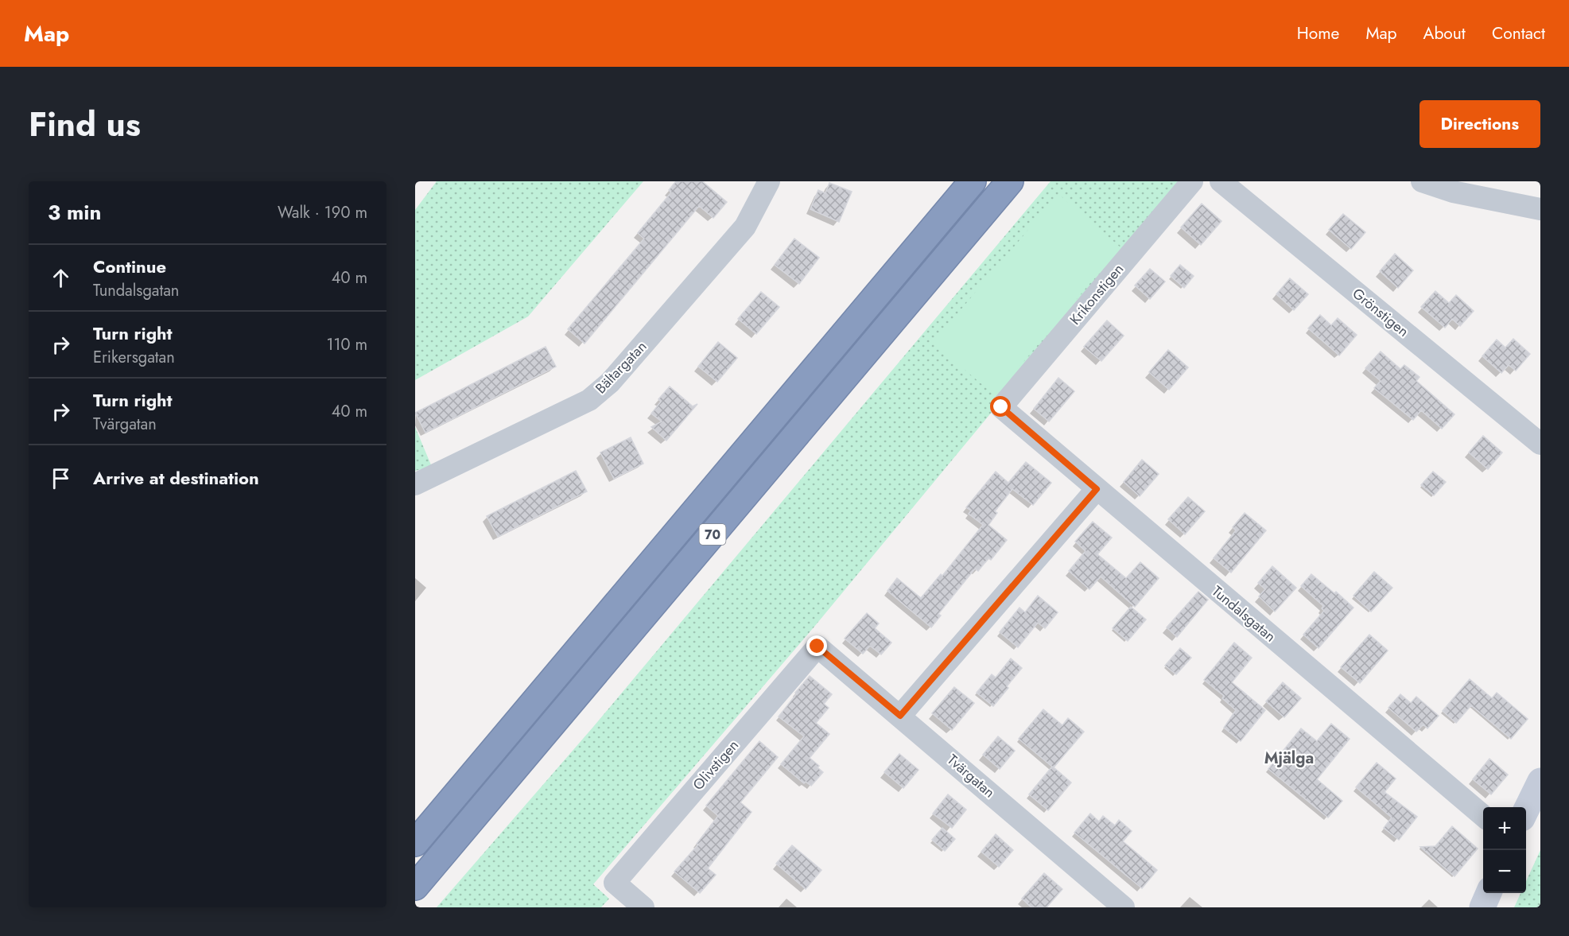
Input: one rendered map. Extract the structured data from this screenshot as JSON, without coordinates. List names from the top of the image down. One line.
{"streets":{"highway":["70"],"street":["Krikonstigen","Grönstigen","Bältargatan","Tundalsgatan","Olivstigen","Tvärgatan"]},"crossings":[["Krikonstigen","Tundalsgatan"],["Olivstigen","Tvärgatan"]],"districts":["Mjälga"],"page":{"header":"Map","nav":["Home","Map","About","Contact"],"title":"Find us","buttons":"Directions","heading":["3 min","Walk · 190 m"],"list":[["Continue","Tundalsgatan","40 m"],["Turn right","Erikersgatan","110 m"],["Turn right","Tvärgatan","40 m"],"Arrive at destination"],"map_buttons":["+","−"]}}
